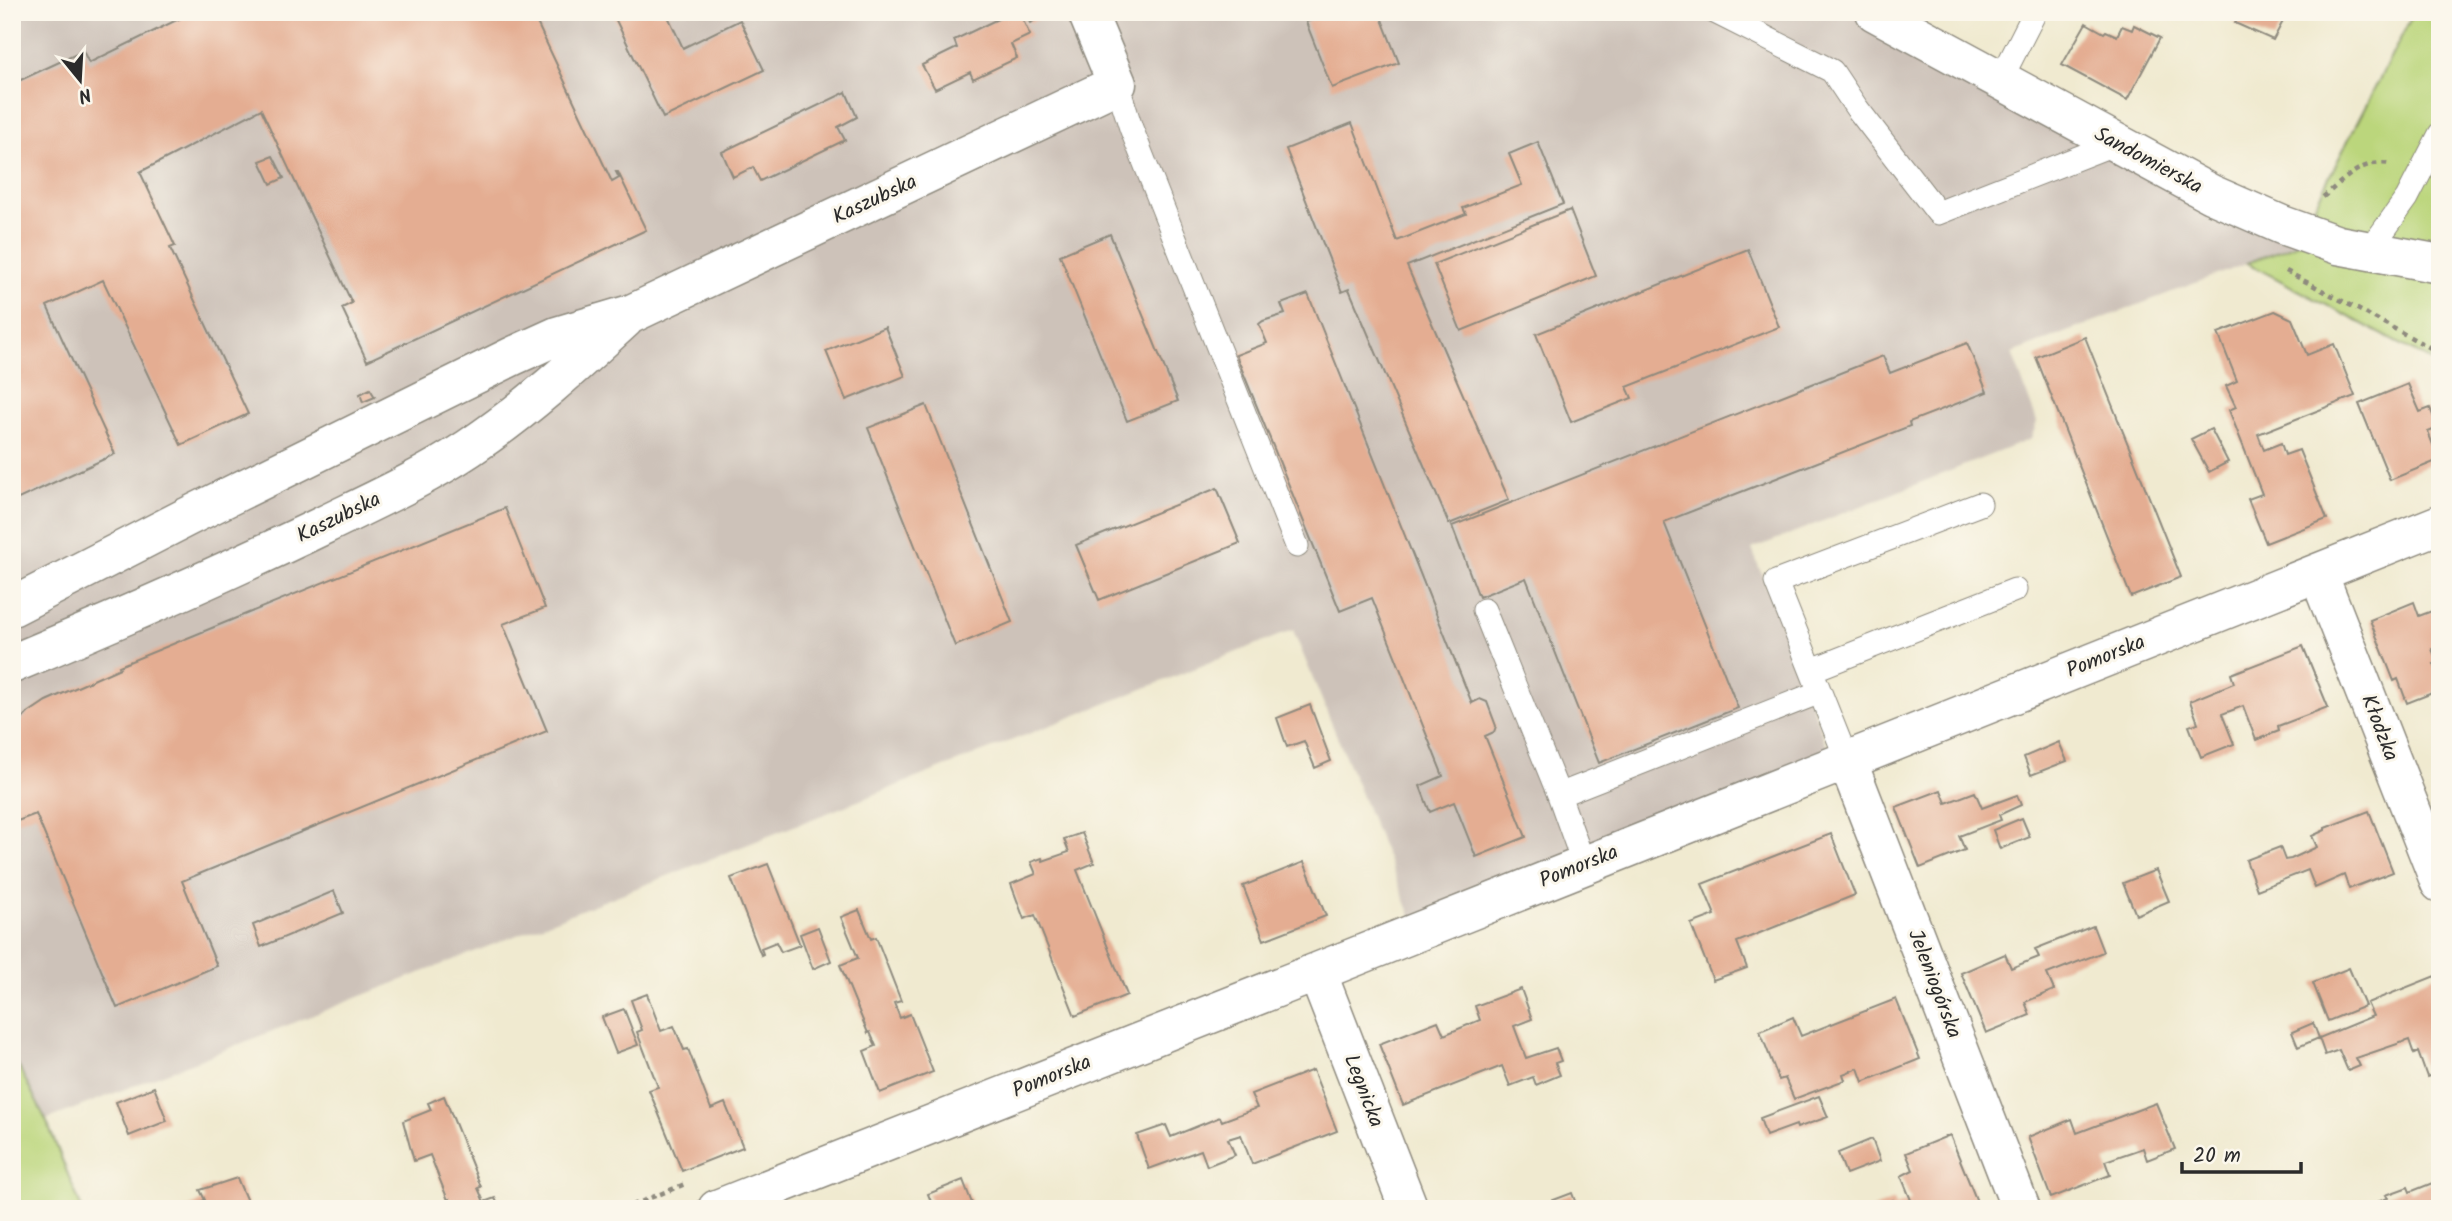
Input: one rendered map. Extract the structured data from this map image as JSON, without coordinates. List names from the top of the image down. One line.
{"streets":{"street":["Sandomierska","Kaszubska","Pomorska","Kłodzka","Jeleniogórska","Legnicka"]},"crossings":[["Pomorska","Kłodzka"],["Pomorska","Jeleniogórska"],["Pomorska","Legnicka"]],"scale_bar":"20 m","north":"bottom"}
